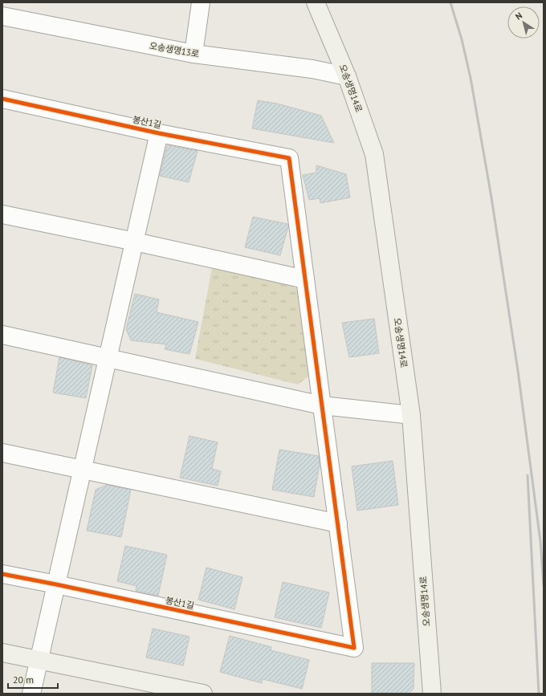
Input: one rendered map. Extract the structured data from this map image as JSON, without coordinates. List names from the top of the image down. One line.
{"streets":{"street":["오송생명13로","오송생명14로","봉산1길"]},"crossings":[["오송생명13로","오송생명14로"]],"scale_bar":"20 m","north":"top left"}
